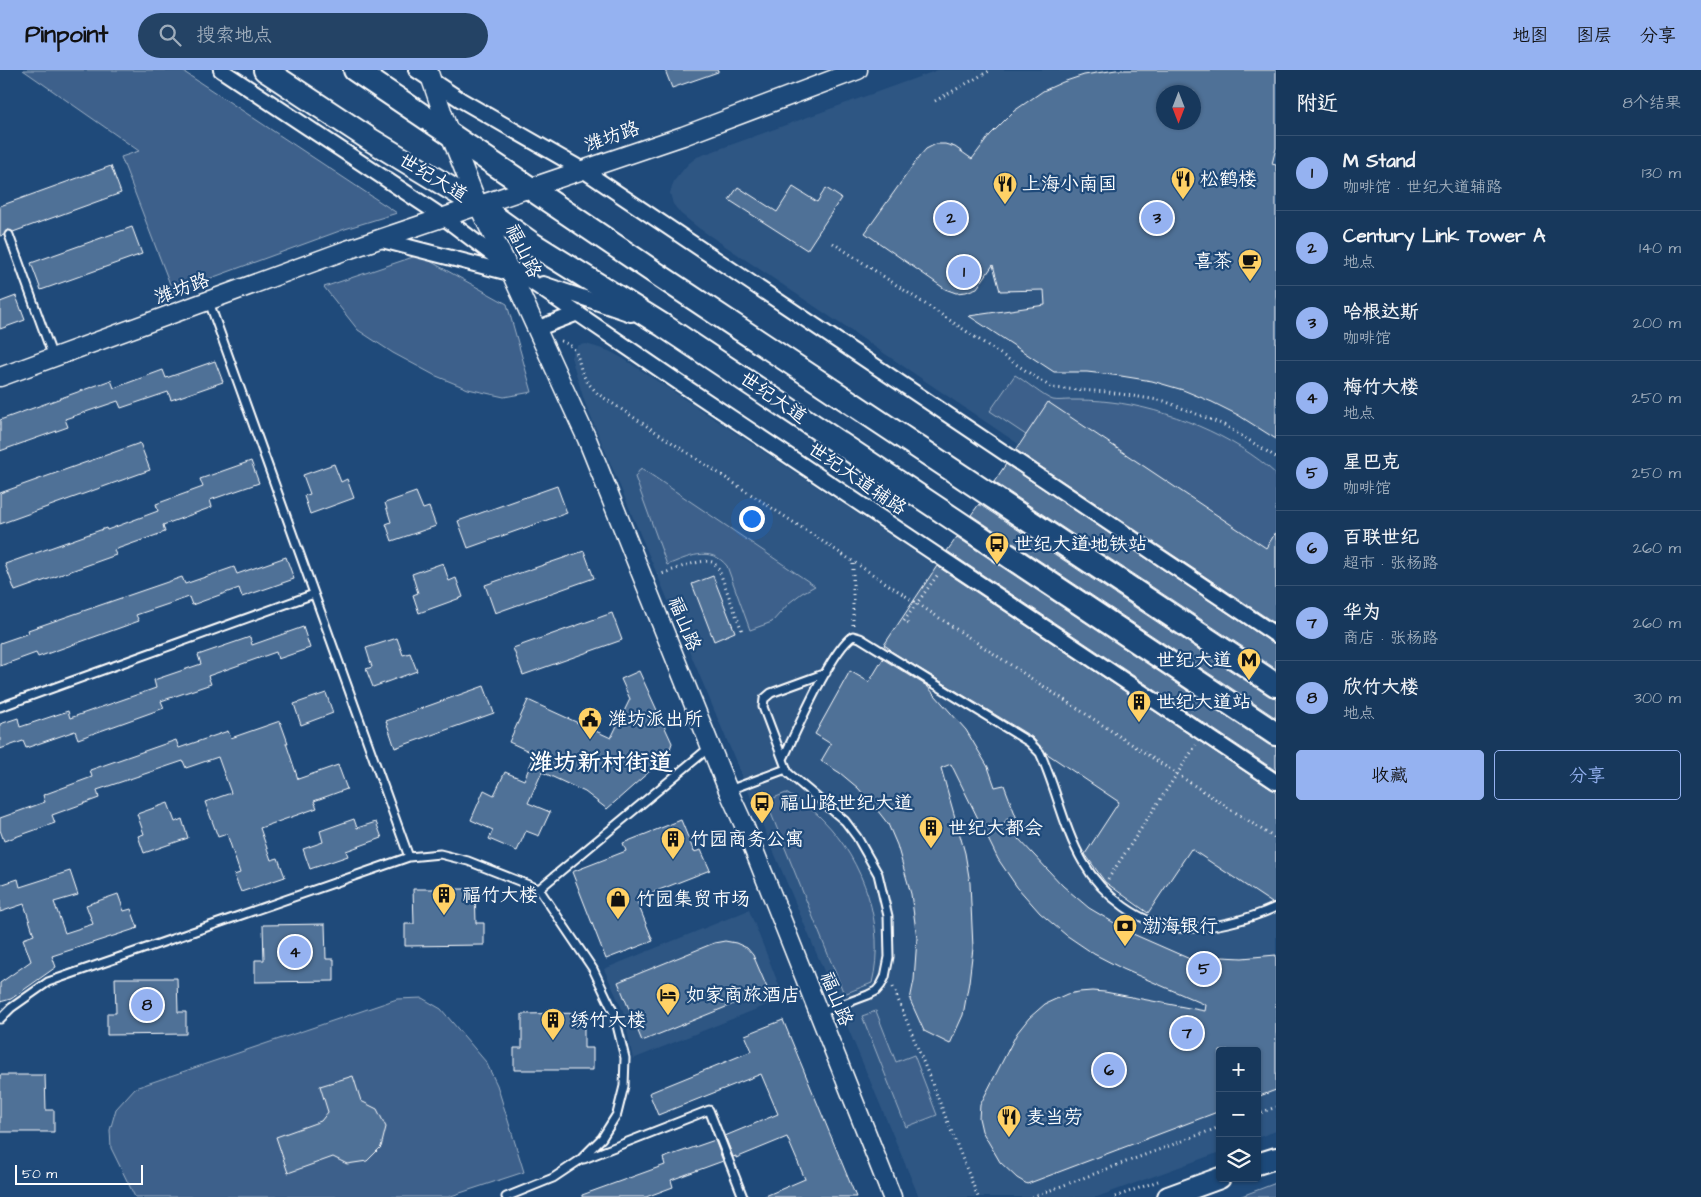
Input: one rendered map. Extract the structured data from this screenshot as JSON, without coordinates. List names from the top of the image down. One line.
{"streets":{"main road":["世纪大道"],"street":["潍坊路","福山路","世纪大道辅路"]},"crossings":[["潍坊路","世纪大道"],["潍坊路","福山路"],["潍坊路","世纪大道辅路"],["世纪大道","福山路"],["福山路","世纪大道辅路"]],"districts":["潍坊新村街道"],"places":{"restaurant":["松鹤楼","上海小南国","麦当劳"],"cafe":["喜茶"],"bus stop":["世纪大道地铁站","福山路世纪大道"],"metro station":["世纪大道"],"building":["世纪大道站","世纪大都会","竹园商务公寓","福竹大楼","绣竹大楼"],"public building":["潍坊派出所"],"shop":["竹园集贸市场"],"bank":["渤海银行"],"hotel":["如家商旅酒店"]},"scale_bar":"50 m","north":"bottom","page":{"header":"Pinpoint","search":"搜索地点","nav":["地图","图层","分享"],"heading":["附近","8个结果"],"list":[{"mark":"1","name":"M Stand","note":"咖啡馆 · 世纪大道辅路","value":"130 m"},{"mark":"2","name":"Century Link Tower A","note":"地点","value":"140 m"},{"mark":"3","name":"哈根达斯","note":"咖啡馆","value":"200 m"},{"mark":"4","name":"梅竹大楼","note":"地点","value":"250 m"},{"mark":"5","name":"星巴克","note":"咖啡馆","value":"250 m"},{"mark":"6","name":"百联世纪","note":"超市 · 张杨路","value":"260 m"},{"mark":"7","name":"华为","note":"商店 · 张杨路","value":"260 m"},{"mark":"8","name":"欣竹大楼","note":"地点","value":"300 m"}],"pins":["2","3","1","4","5","8","7","6"],"buttons":["收藏","分享"],"map_buttons":["+","−"],"scale":"50 m"}}
